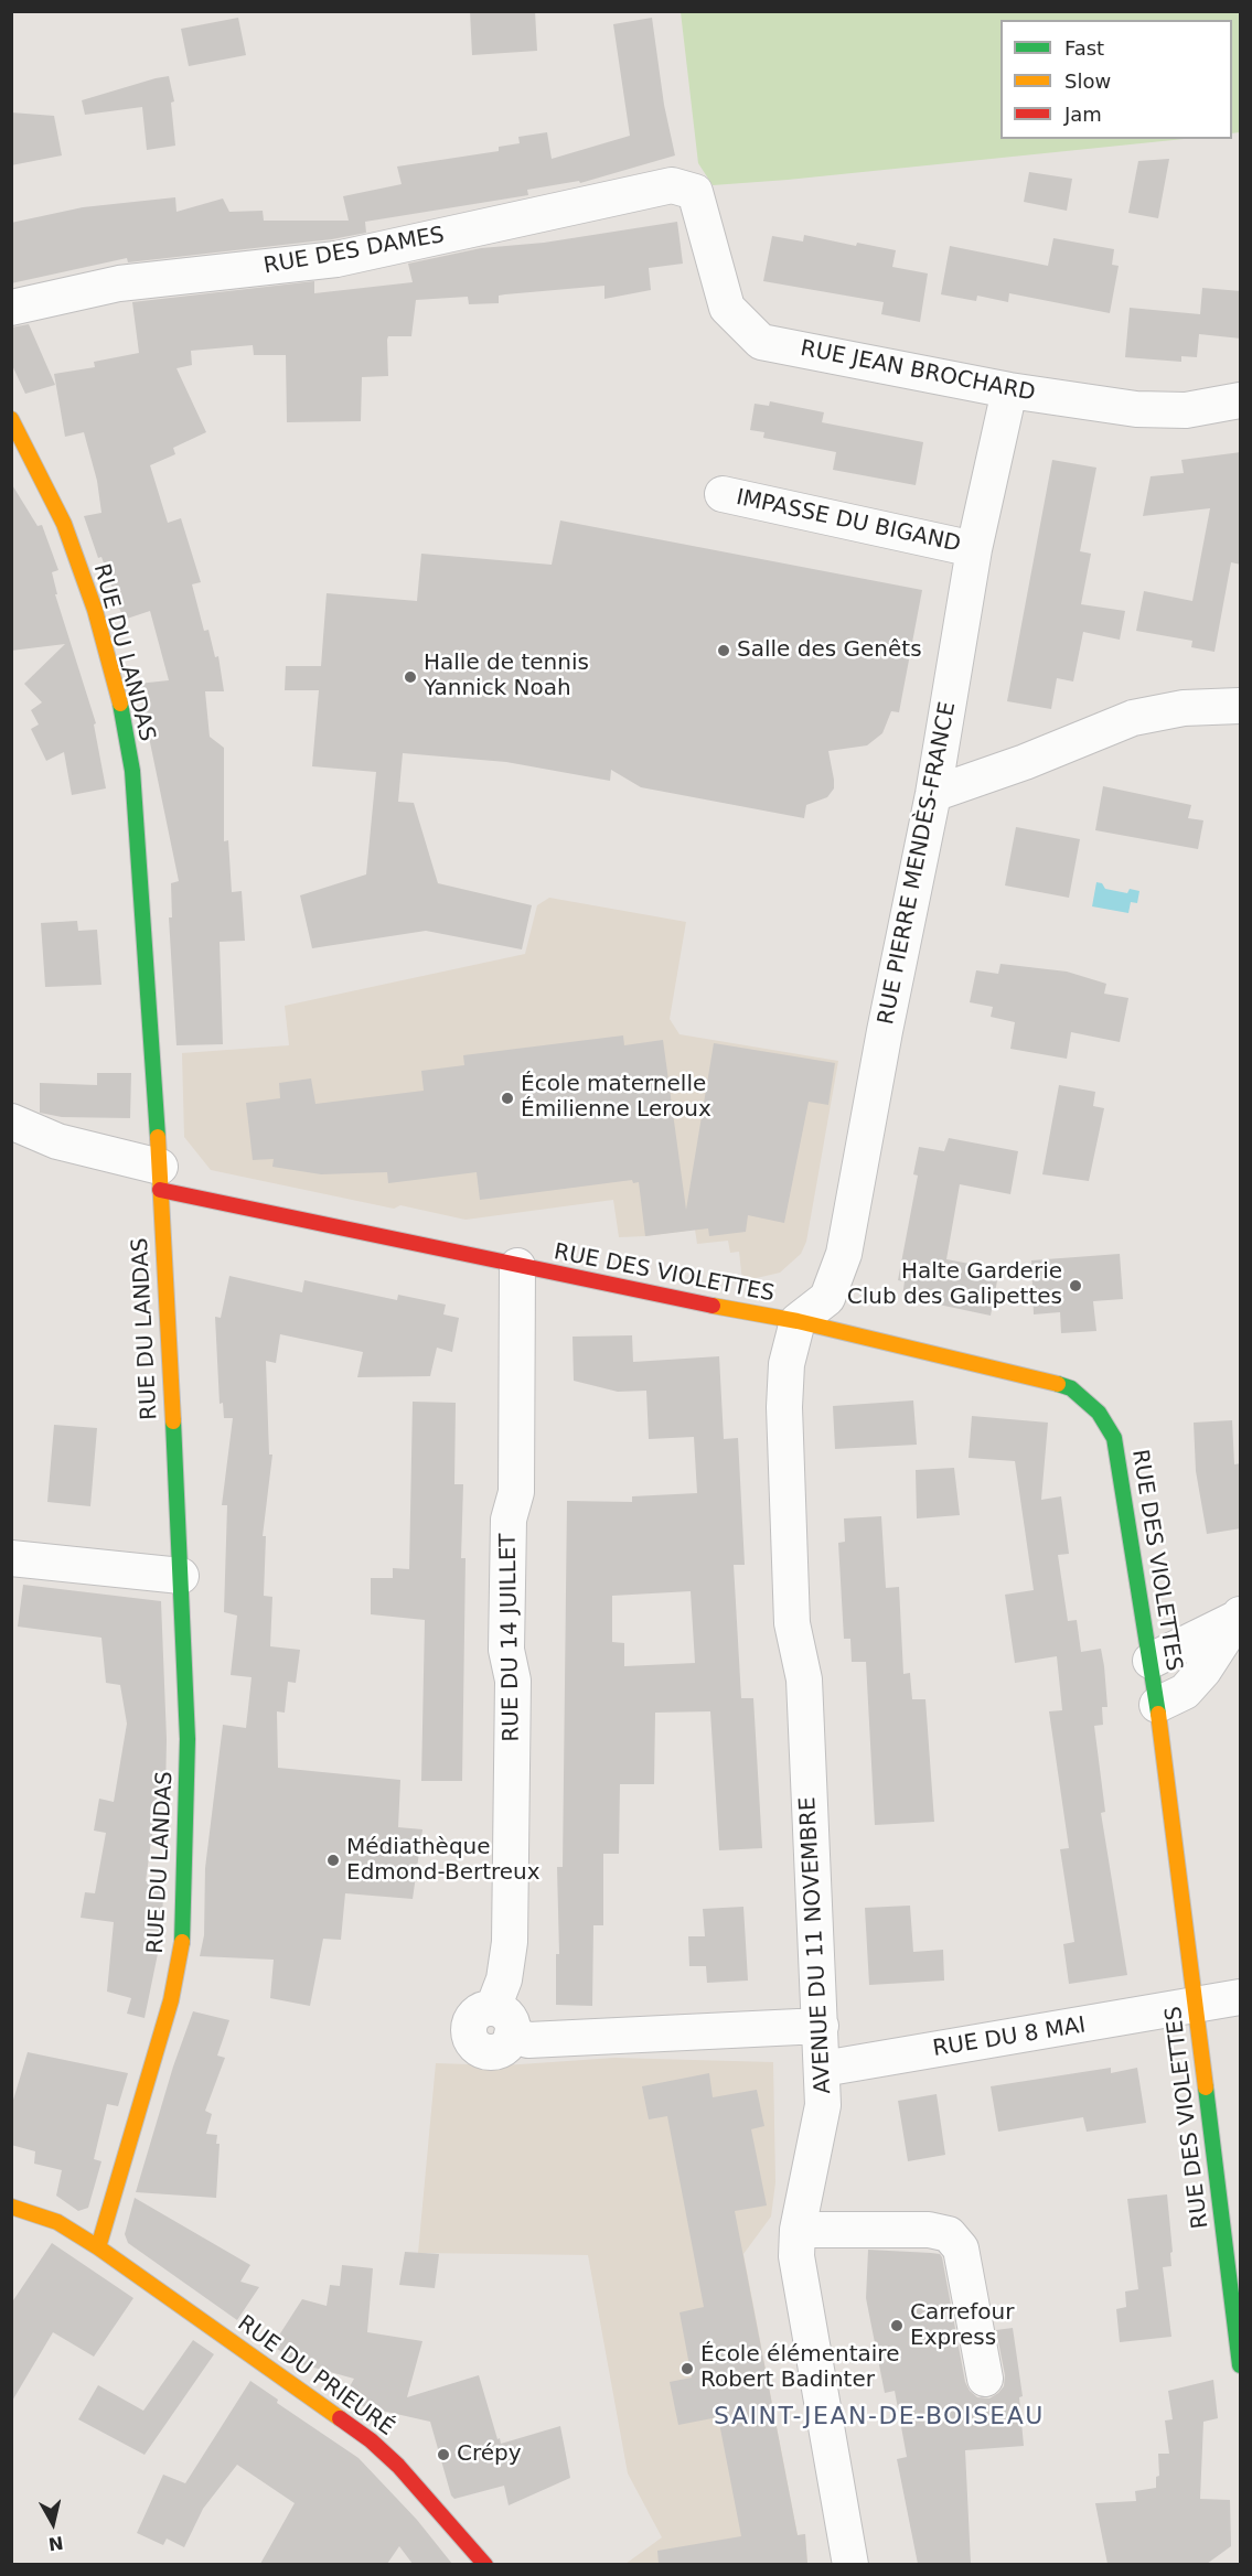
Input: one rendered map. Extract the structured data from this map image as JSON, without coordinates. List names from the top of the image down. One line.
{"streets":{"street":["RUE DES DAMES","RUE JEAN BROCHARD","IMPASSE DU BIGAND","RUE DU LANDAS","RUE PIERRE MENDÈS-FRANCE","RUE DES VIOLETTES","RUE DU 14 JUILLET","AVENUE DU 11 NOVEMBRE","RUE DU 8 MAI","RUE DU PRIEURÉ"]},"crossings":[["RUE DES DAMES","RUE JEAN BROCHARD"],["RUE JEAN BROCHARD","RUE PIERRE MENDÈS-FRANCE"],["IMPASSE DU BIGAND","RUE PIERRE MENDÈS-FRANCE"],["RUE DU LANDAS","RUE DES VIOLETTES"],["RUE DU LANDAS","RUE DU PRIEURÉ"],["RUE PIERRE MENDÈS-FRANCE","RUE DES VIOLETTES"],["RUE PIERRE MENDÈS-FRANCE","AVENUE DU 11 NOVEMBRE"],["RUE DES VIOLETTES","RUE DU 14 JUILLET"],["RUE DES VIOLETTES","AVENUE DU 11 NOVEMBRE"],["RUE DES VIOLETTES","RUE DU 8 MAI"],["RUE DU 14 JUILLET","AVENUE DU 11 NOVEMBRE"],["AVENUE DU 11 NOVEMBRE","RUE DU 8 MAI"]],"districts":["SAINT-JEAN-DE-BOISEAU"],"places":["Salle des Genêts","Halle de tennis Yannick Noah","École maternelle Émilienne Leroux","Halte Garderie Club des Galipettes","Médiathèque Edmond-Bertreux","Carrefour Express","École élémentaire Robert Badinter","Crépy"],"legend":["Fast","Slow","Jam"],"north":"bottom"}
